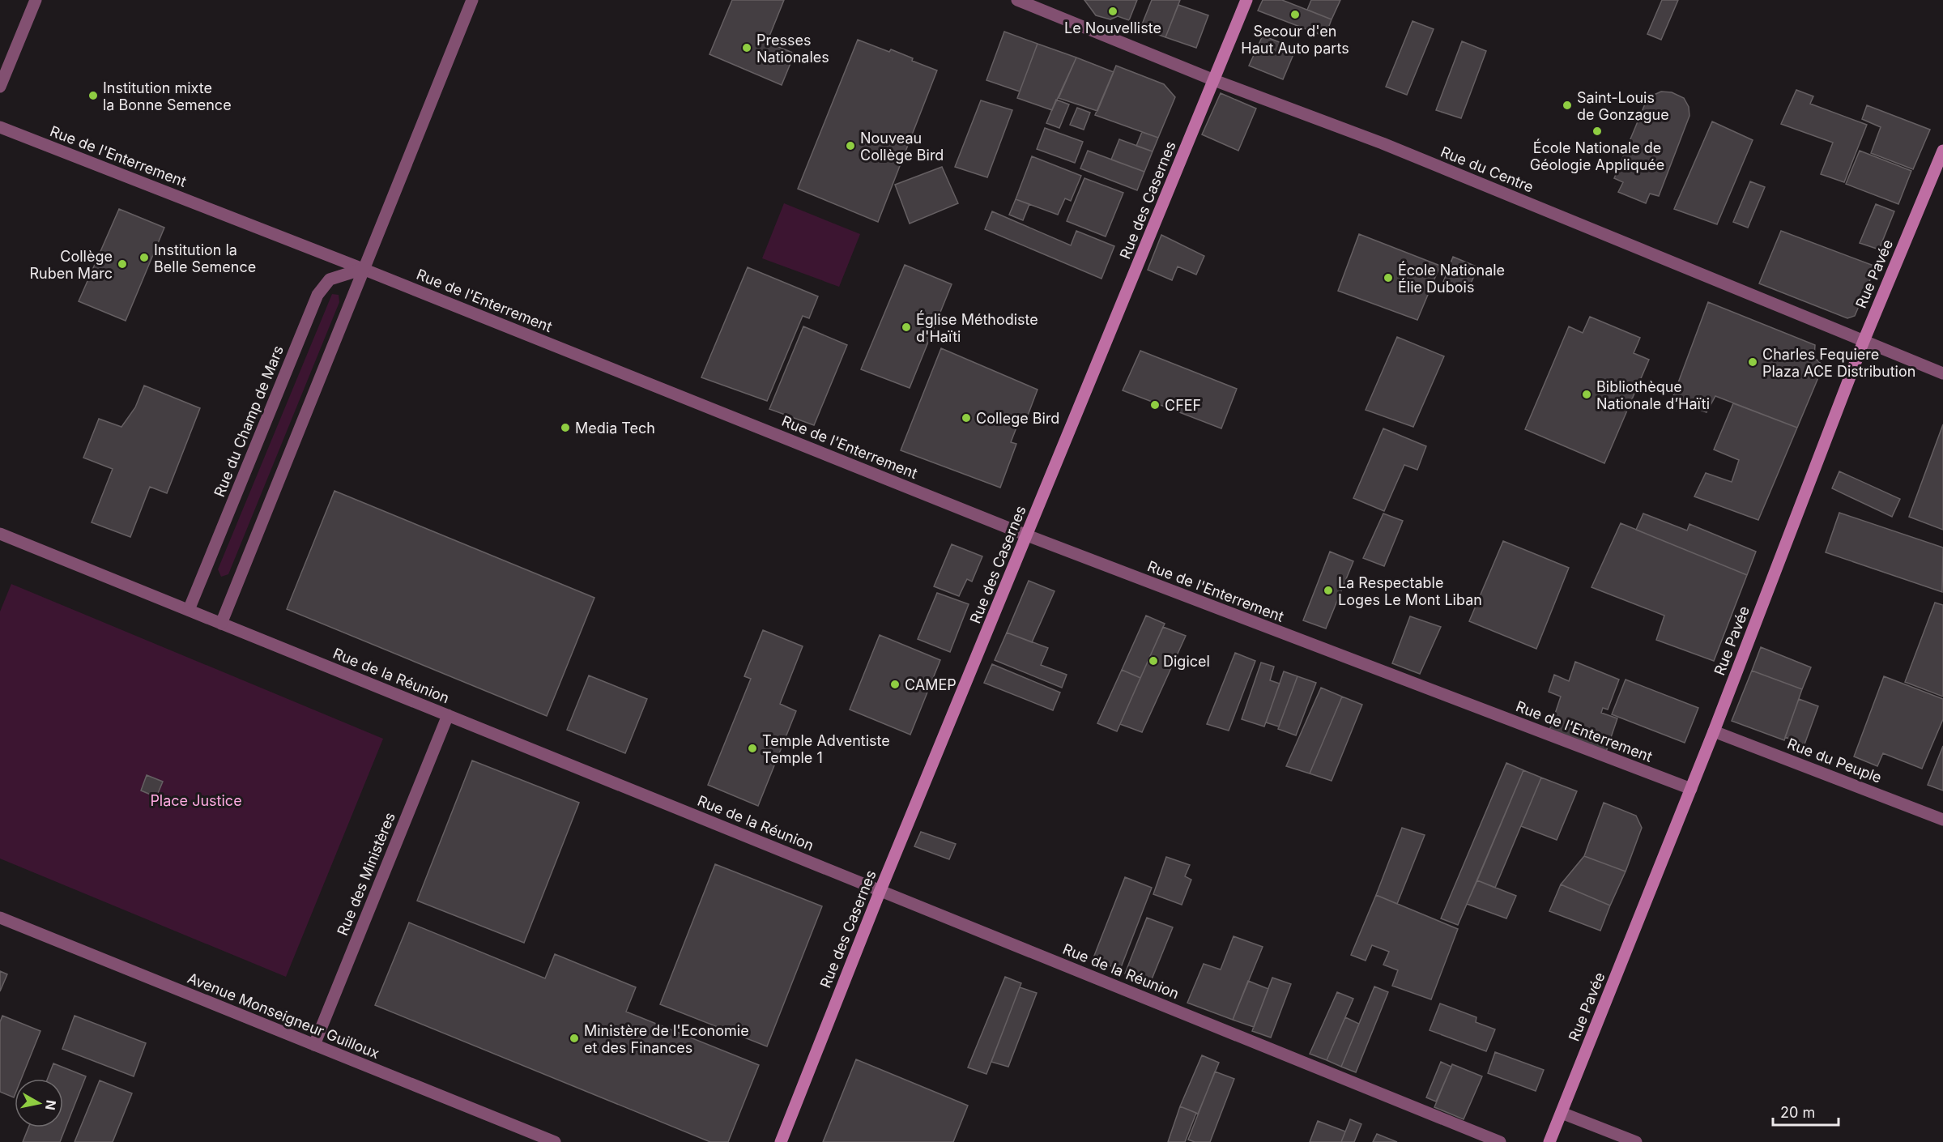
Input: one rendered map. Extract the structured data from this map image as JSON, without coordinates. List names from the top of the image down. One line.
{"streets":{"main road":["Rue des Casernes","Rue Pavée"],"street":["Rue de l'Enterrement","Rue du Centre","Rue du Champ de Mars","Rue de la Réunion","Rue du Peuple","Rue des Ministères","Avenue Monseigneur Guilloux"]},"crossings":[["Rue de l'Enterrement","Rue des Casernes"],["Rue de l'Enterrement","Rue Pavée"],["Rue de l'Enterrement","Rue du Champ de Mars"],["Rue du Centre","Rue des Casernes"],["Rue du Centre","Rue Pavée"],["Rue des Casernes","Rue de la Réunion"],["Rue Pavée","Rue du Peuple"],["Rue du Champ de Mars","Rue de la Réunion"],["Rue de la Réunion","Rue des Ministères"],["Rue des Ministères","Avenue Monseigneur Guilloux"]],"parks":["Place Justice"],"places":["Le Nouvelliste","Secour d'en Haut Auto parts","Presses Nationales","Institution mixte la Bonne Semence","Saint-Louis de Gonzague","École Nationale de Géologie Appliquée","Nouveau Collège Bird","Institution la Belle Semence","Collège Ruben Marc","École Nationale Élie Dubois","Église Méthodiste d'Haïti","Charles Fequiere Plaza ACE Distribution","Bibliothèque Nationale d’Haïti","CFEF","College Bird","Media Tech","La Respectable Loges Le Mont Liban","Digicel","CAMEP","Temple Adventiste Temple 1","Ministère de l'Economie et des Finances"],"scale_bar":"20 m","north":"right"}
